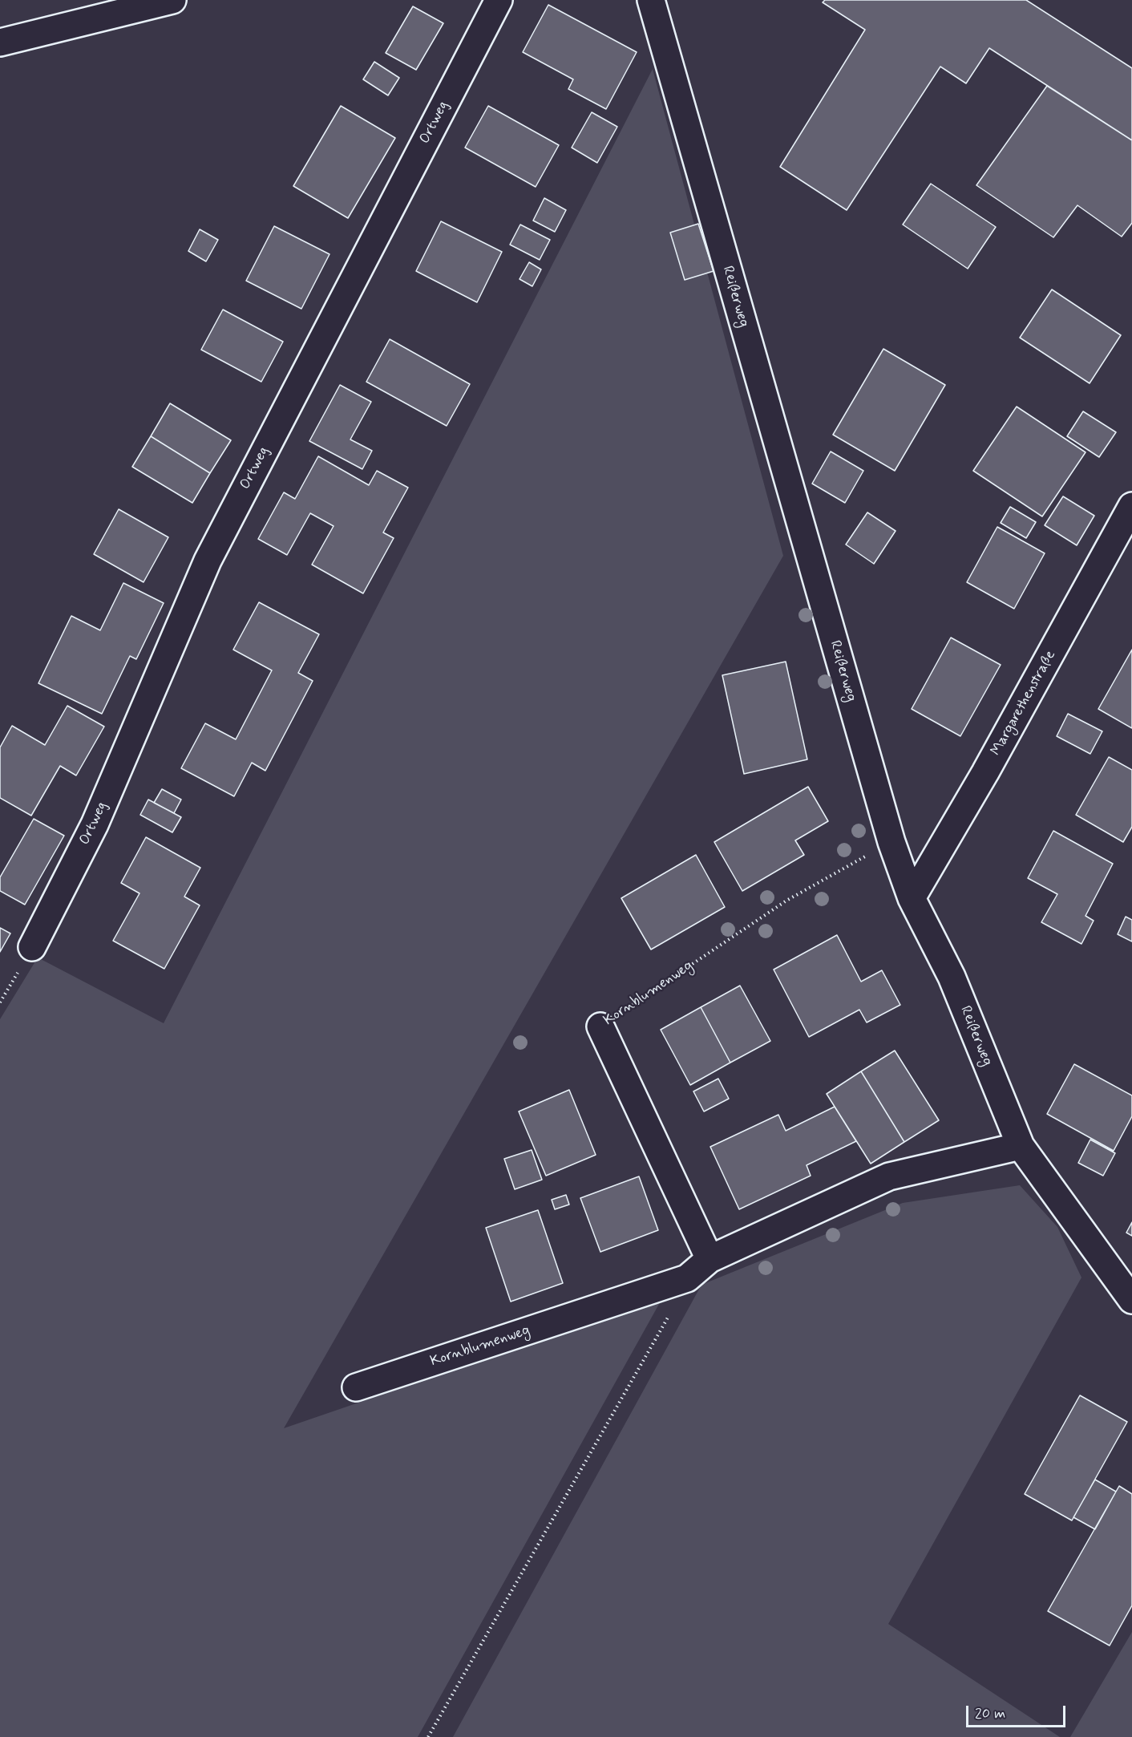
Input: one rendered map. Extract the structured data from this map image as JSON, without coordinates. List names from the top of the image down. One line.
{"streets":{"street":["Ortweg","Reißerweg","Margarethenstraße","Kornblumenweg"]},"crossings":[["Reißerweg","Margarethenstraße"],["Reißerweg","Kornblumenweg"]],"scale_bar":"20 m"}
